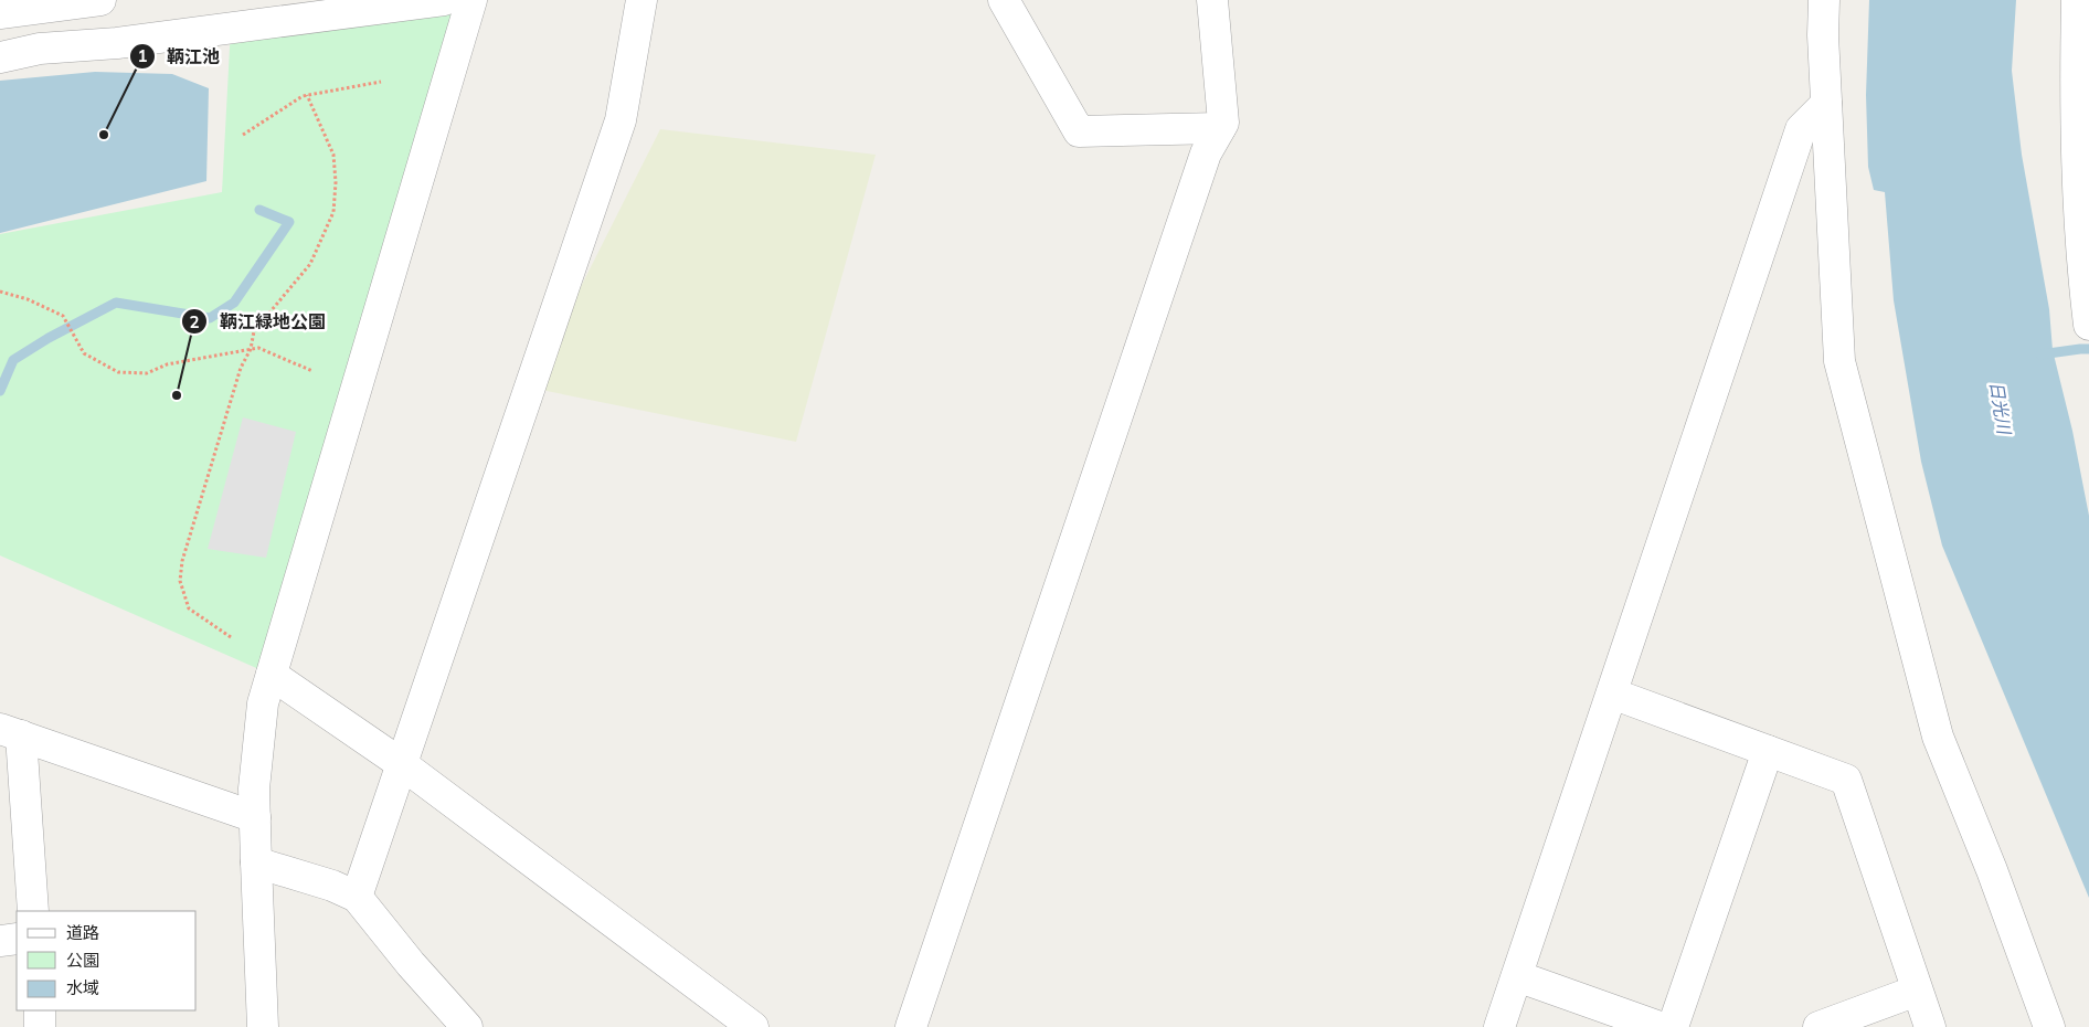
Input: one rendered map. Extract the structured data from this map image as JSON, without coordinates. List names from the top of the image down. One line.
{"water":["日光川"],"places":["鞆江池","鞆江緑地公園"],"legend":["道路","公園","水域"]}
